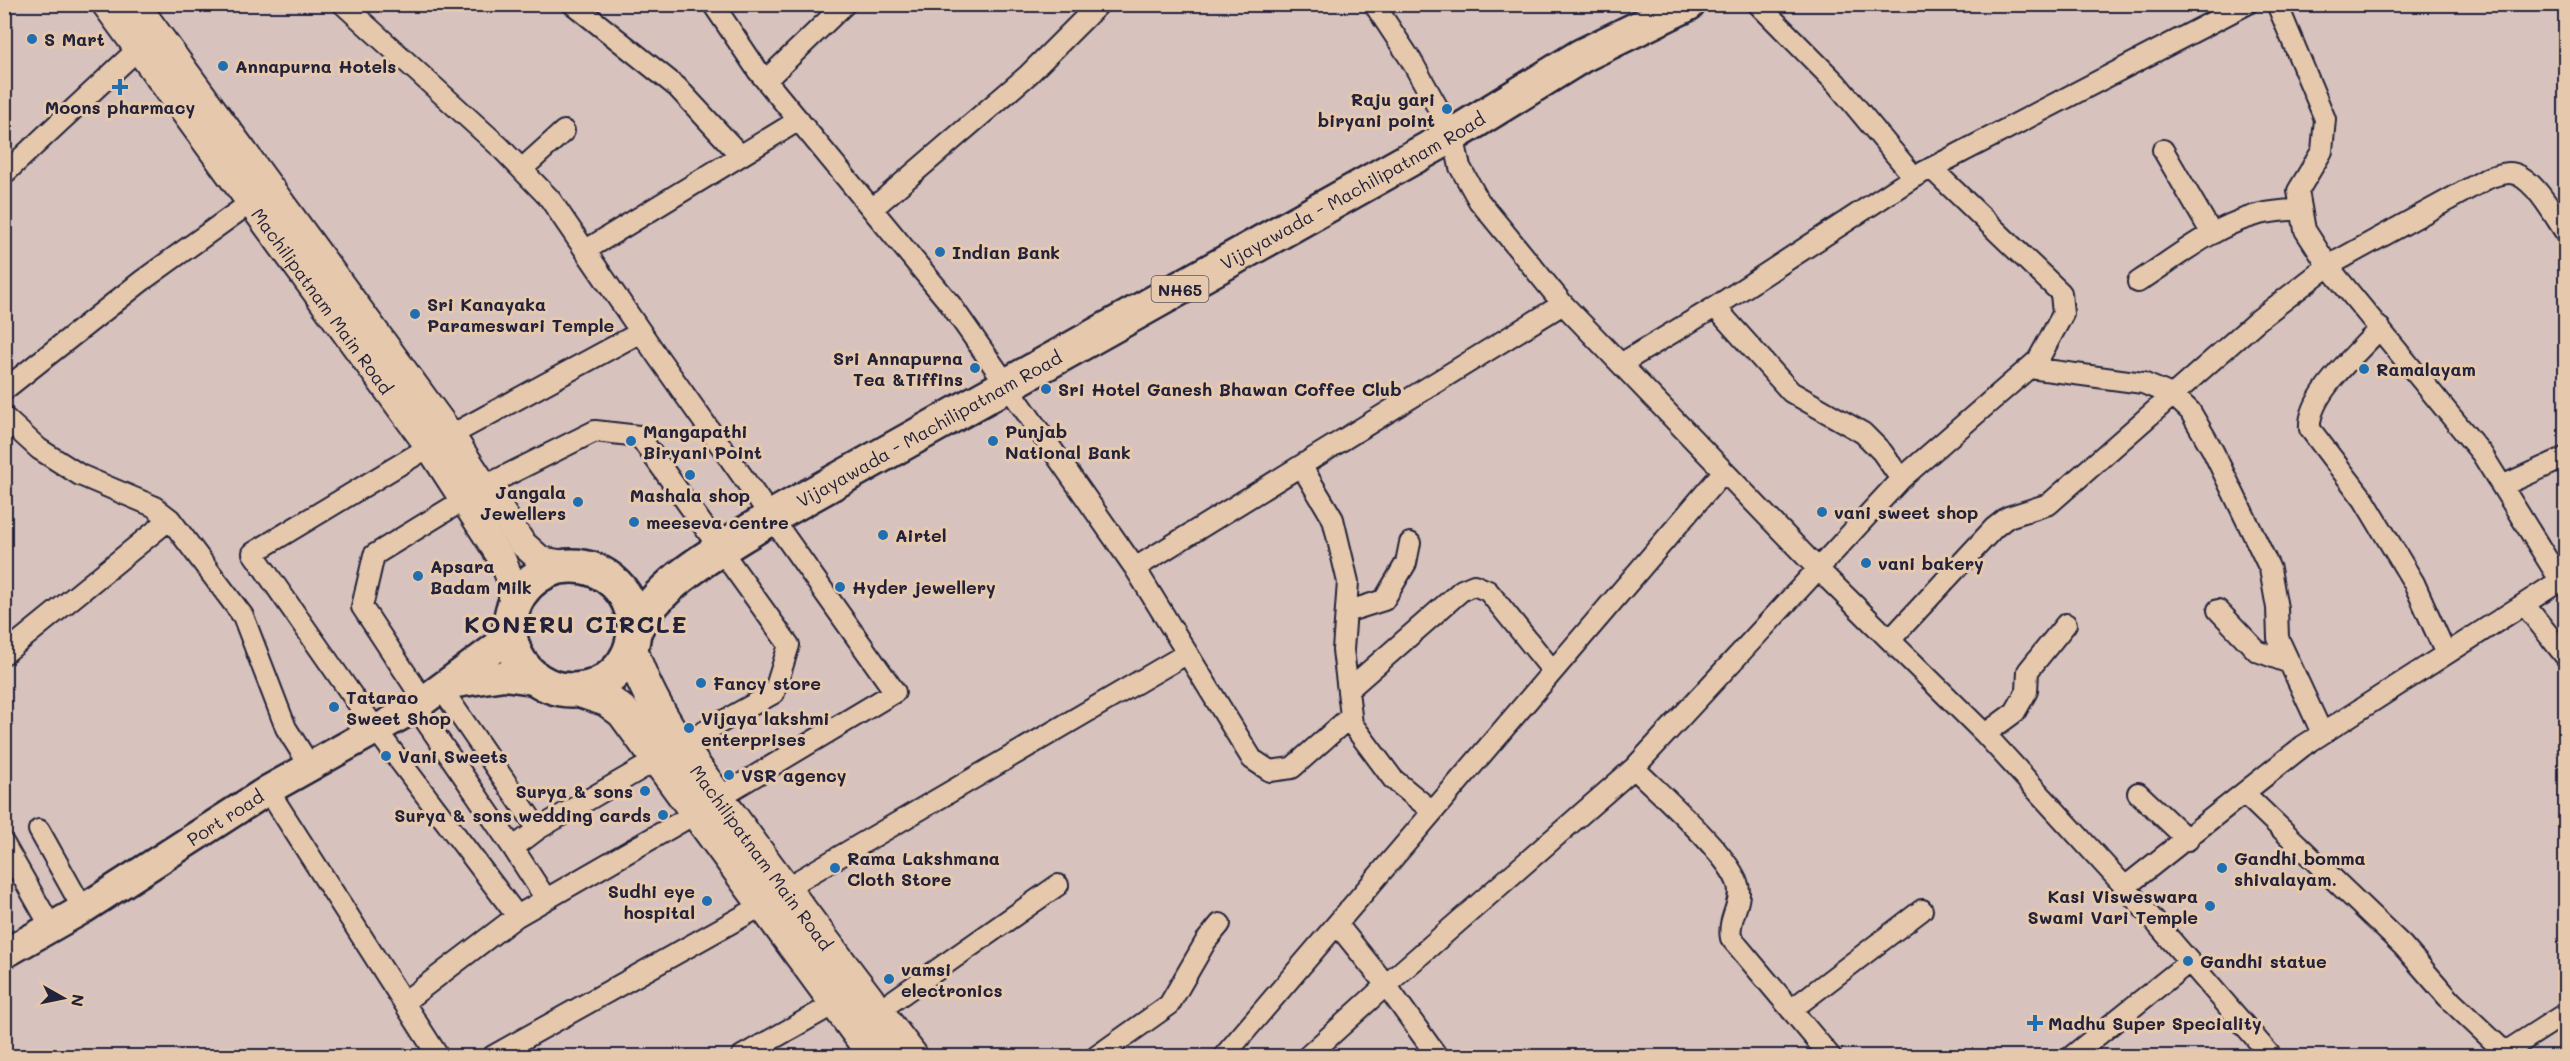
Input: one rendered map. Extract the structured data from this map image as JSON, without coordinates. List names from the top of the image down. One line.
{"streets":{"highway":["Vijayawada - Machilipatnam Road","NH65"],"main road":["Machilipatnam Main Road","Port road"]},"crossings":[["Vijayawada - Machilipatnam Road","NH65"],["Vijayawada - Machilipatnam Road","Machilipatnam Main Road"],["Vijayawada - Machilipatnam Road","Port road"],["NH65","Machilipatnam Main Road"],["NH65","Port road"],["Machilipatnam Main Road","Port road"]],"districts":["KONERU CIRCLE"],"places":{"other":["S Mart","Annapurna Hotels","Raju gari biryani point","Indian Bank","Sri Kanayaka Parameswari Temple","Sri Annapurna Tea &Tiffins","Ramalayam","Sri Hotel Ganesh Bhawan Coffee Club","Mangapathi Biryani Point","Punjab National Bank","Mashala shop","Jangala Jewellers","vani sweet shop","meeseva centre","Airtel","vani bakery","Apsara Badam Milk","Hyder jewellery","Fancy store","Tatarao Sweet Shop","Vijaya lakshmi enterprises","Vani Sweets","VSR agency","Surya & sons","Surya & sons wedding cards","Rama Lakshmana Cloth Store","Gandhi bomma shivalayam.","Sudhi eye hospital","Kasi Visweswara Swami Vari Temple","Gandhi statue","vamsi electronics"],"health":["Moons pharmacy","Madhu Super Speciality"]},"north":"right"}
